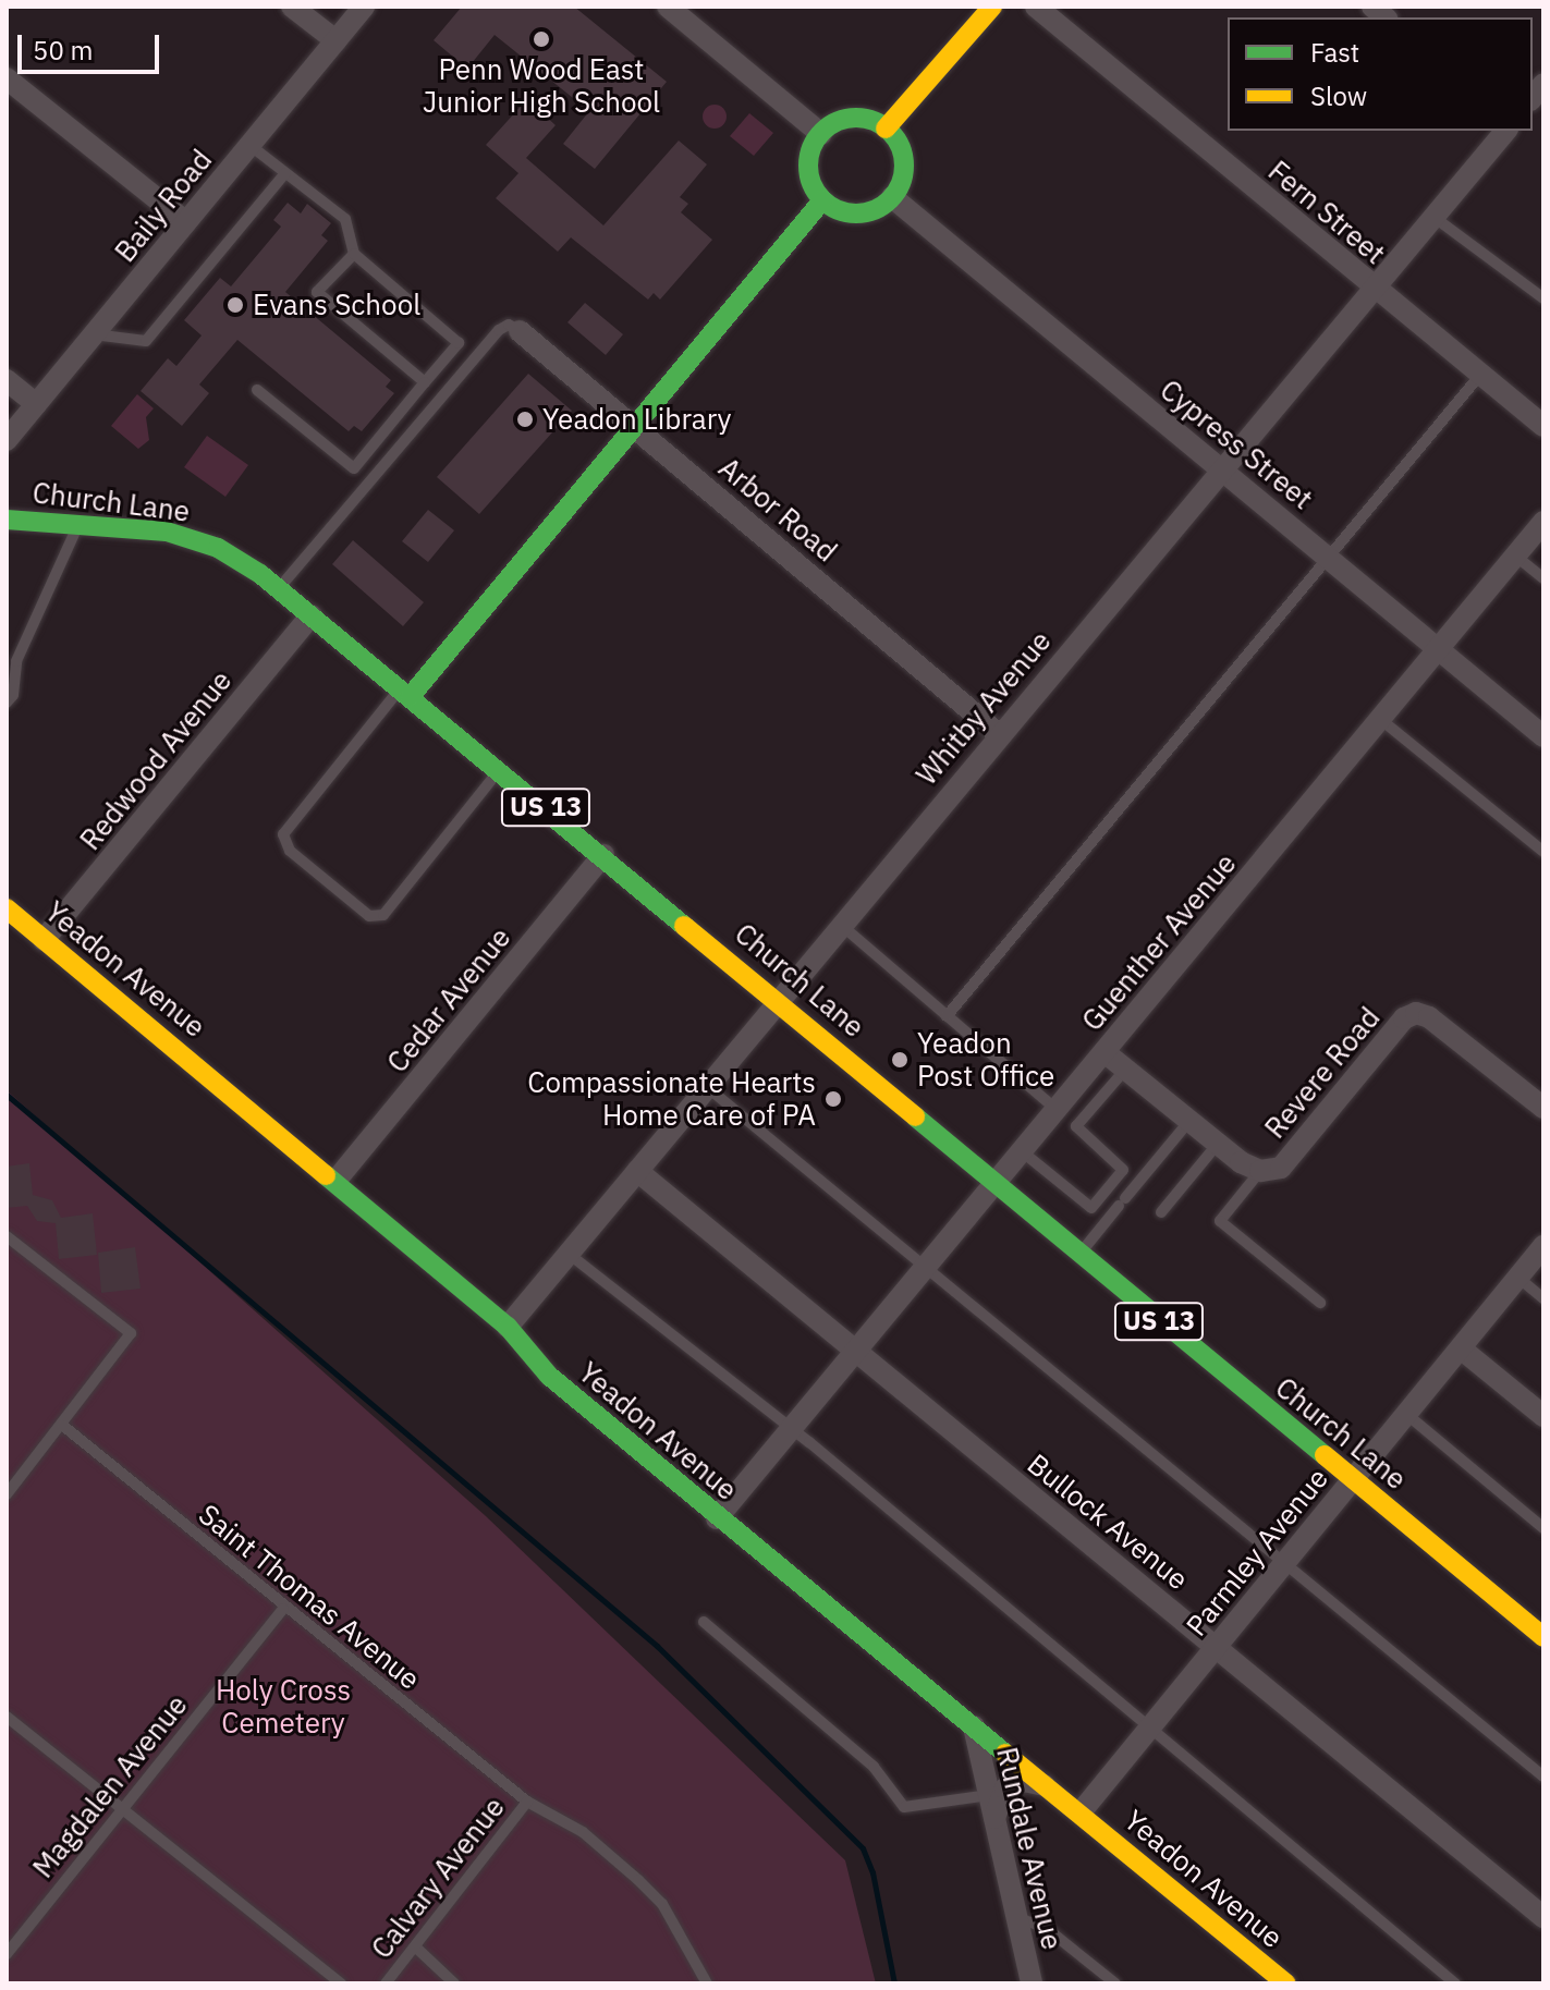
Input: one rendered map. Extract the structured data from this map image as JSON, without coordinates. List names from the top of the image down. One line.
{"streets":{"street":["Baily Road","Fern Street","Cypress Street","Church Lane","Arbor Road","Whitby Avenue","Redwood Avenue","US 13","Guenther Avenue","Yeadon Avenue","Cedar Avenue","Revere Road","Bullock Avenue","Parmley Avenue","Rundale Avenue"],"lane":["Saint Thomas Avenue","Magdalen Avenue","Calvary Avenue"]},"crossings":[["Fern Street","Whitby Avenue"],["Cypress Street","Whitby Avenue"],["Cypress Street","Guenther Avenue"],["Church Lane","Whitby Avenue"],["Church Lane","Redwood Avenue"],["Church Lane","Guenther Avenue"],["Church Lane","Cedar Avenue"],["Church Lane","Parmley Avenue"],["Arbor Road","Whitby Avenue"],["Whitby Avenue","Yeadon Avenue"],["Whitby Avenue","Bullock Avenue"],["Redwood Avenue","Yeadon Avenue"],["Guenther Avenue","Yeadon Avenue"],["Guenther Avenue","Revere Road"],["Guenther Avenue","Bullock Avenue"],["Yeadon Avenue","Cedar Avenue"],["Yeadon Avenue","Parmley Avenue"],["Yeadon Avenue","Rundale Avenue"],["Bullock Avenue","Parmley Avenue"],["Saint Thomas Avenue","Magdalen Avenue"],["Saint Thomas Avenue","Calvary Avenue"]],"parks":["Holy Cross Cemetery"],"places":["Penn Wood East Junior High School","Evans School","Yeadon Library","Yeadon Post Office","Compassionate Hearts Home Care of PA"],"legend":["Fast","Slow"],"scale_bar":"50 m"}
